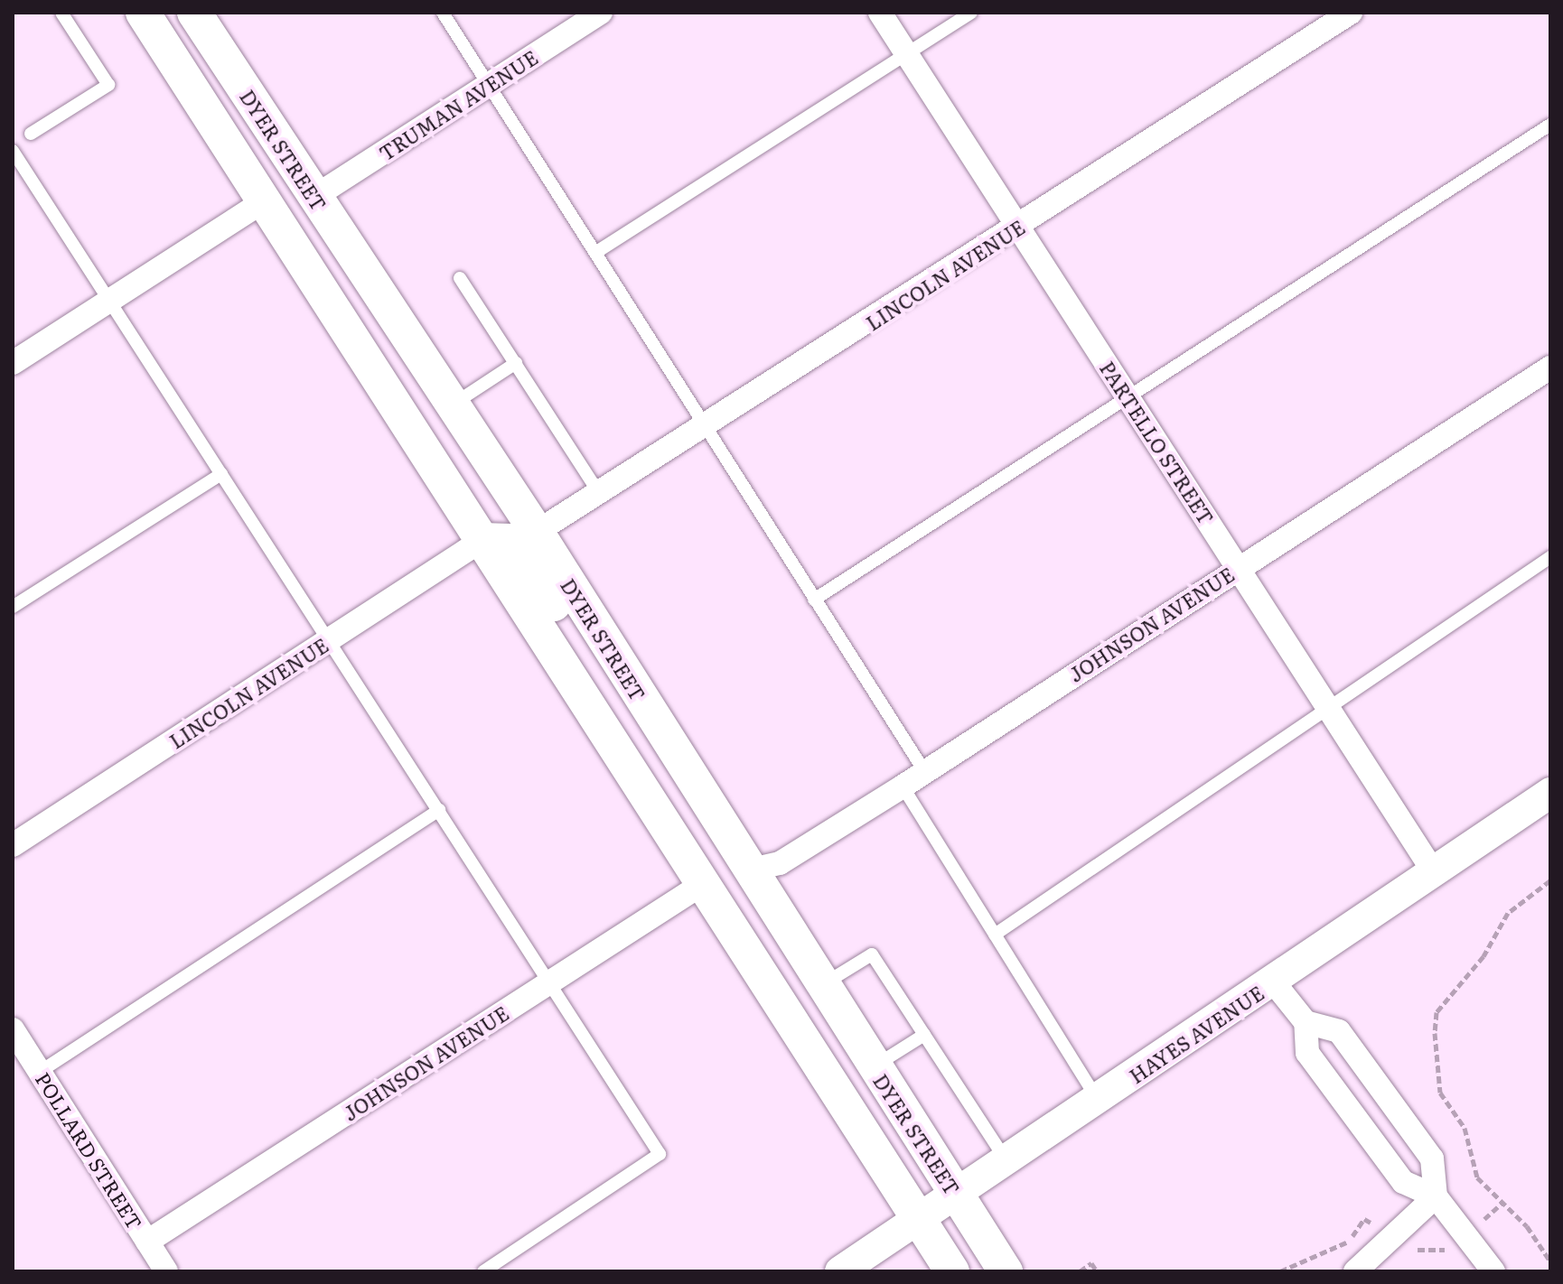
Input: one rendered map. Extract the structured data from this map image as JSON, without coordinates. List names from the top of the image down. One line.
{"streets":{"main road":["DYER STREET"],"street":["TRUMAN AVENUE","LINCOLN AVENUE","PARTELLO STREET","JOHNSON AVENUE","HAYES AVENUE","POLLARD STREET"]},"crossings":[["TRUMAN AVENUE","DYER STREET"],["DYER STREET","LINCOLN AVENUE"],["DYER STREET","JOHNSON AVENUE"],["DYER STREET","HAYES AVENUE"],["LINCOLN AVENUE","PARTELLO STREET"],["PARTELLO STREET","JOHNSON AVENUE"],["PARTELLO STREET","HAYES AVENUE"],["JOHNSON AVENUE","POLLARD STREET"]]}
